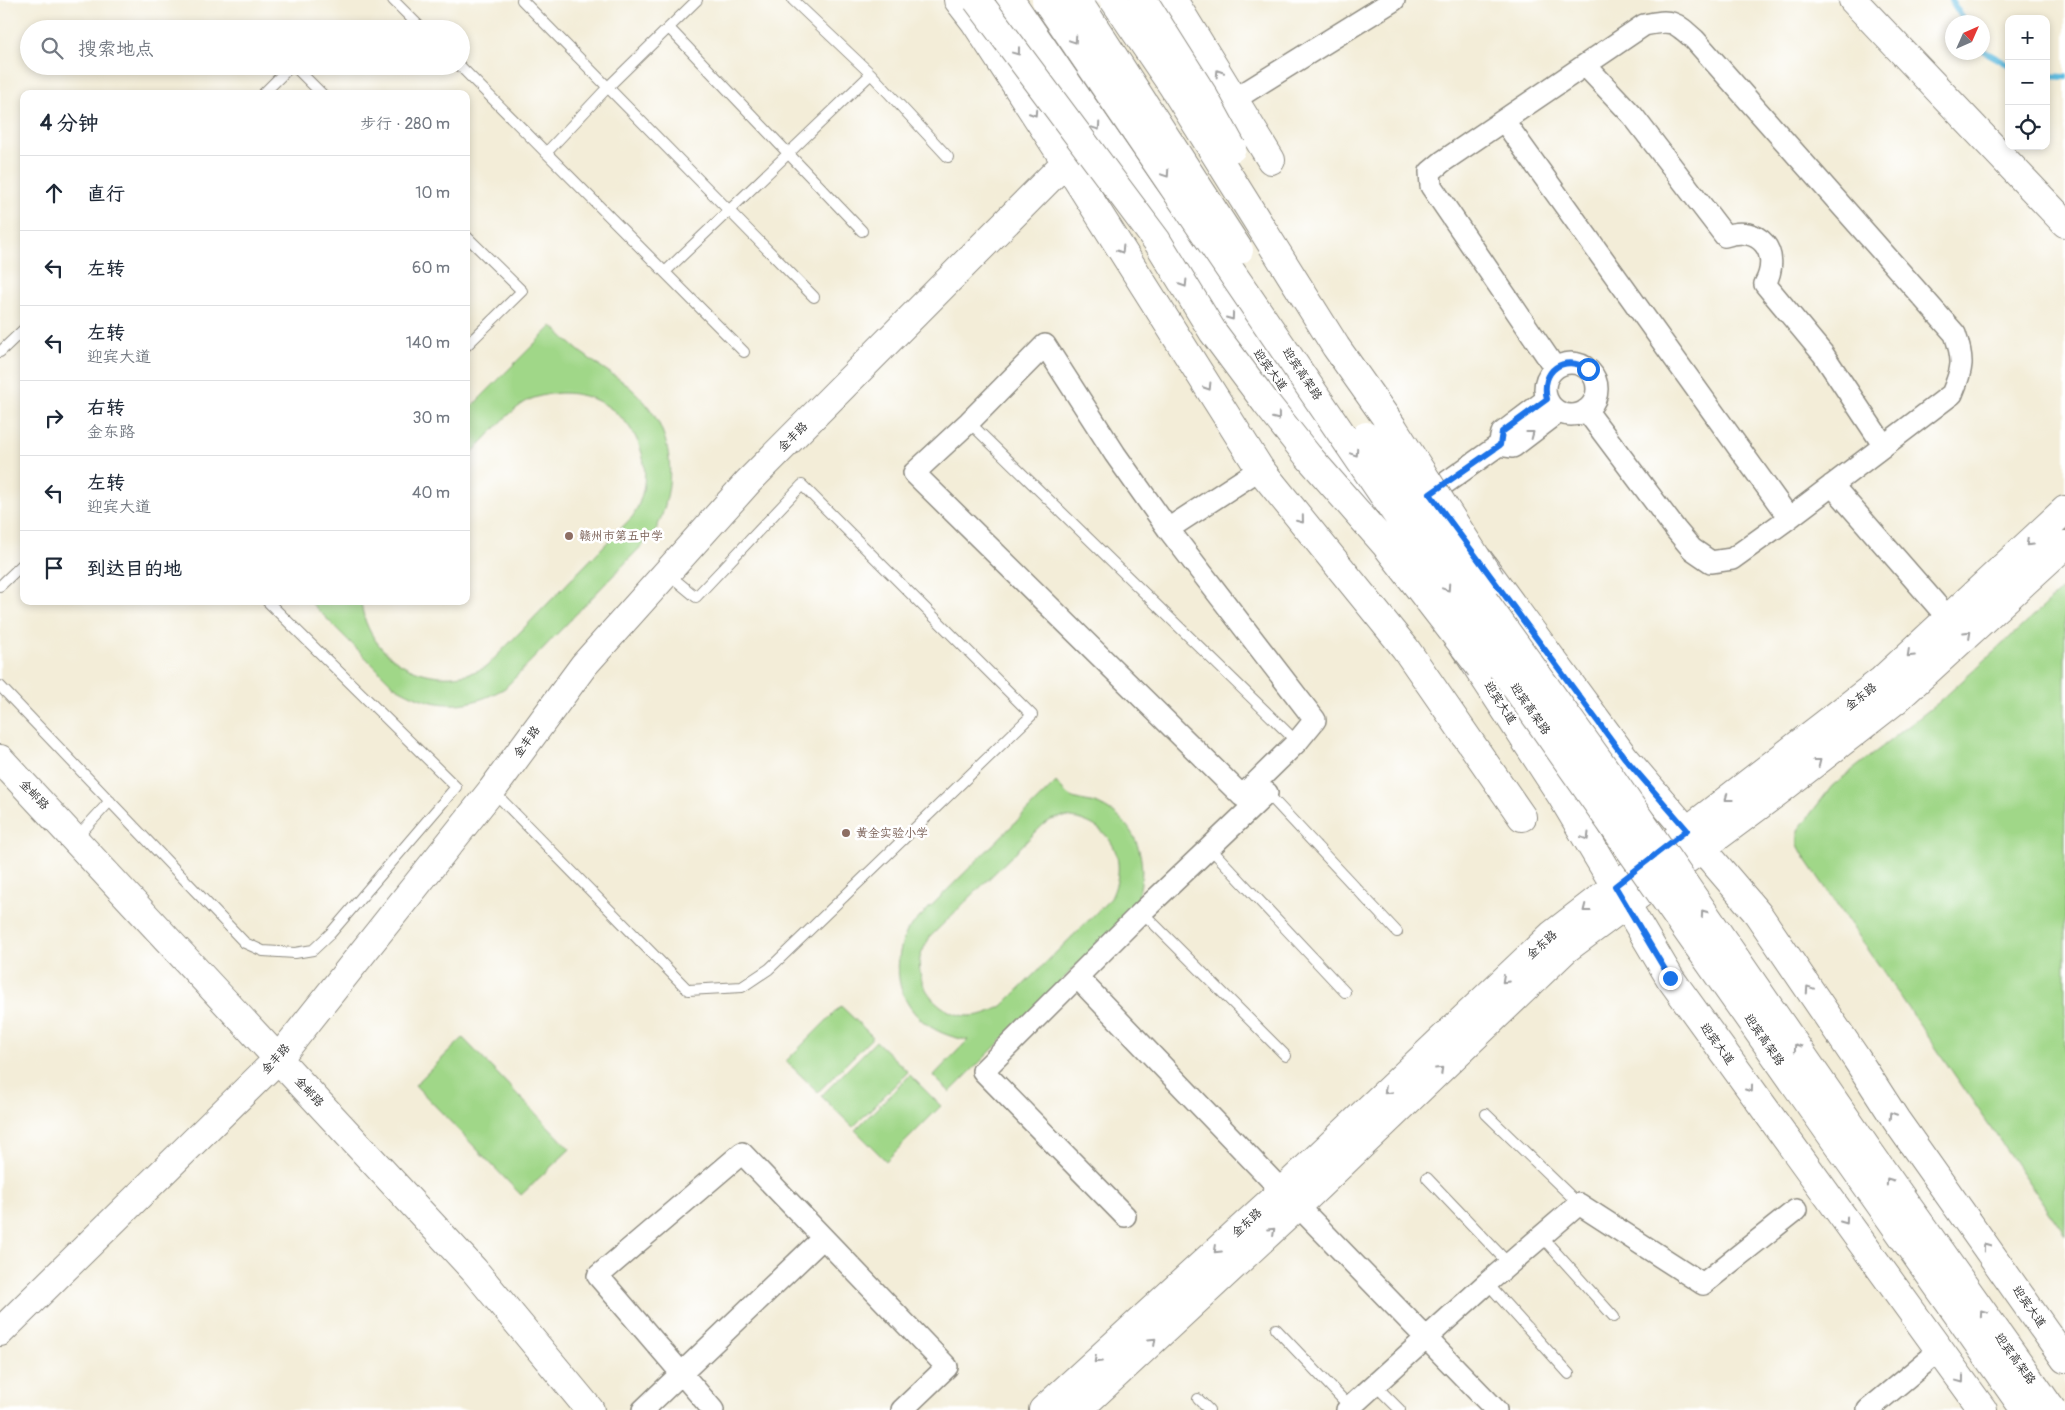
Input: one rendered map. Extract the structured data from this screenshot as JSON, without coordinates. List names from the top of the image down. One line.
{"streets":{"main road":["迎宾大道","迎宾高架路","金丰路","金东路","金邮路"]},"crossings":[["迎宾大道","金东路"],["金丰路","金邮路"]],"places":["赣州市第五中学","黄金实验小学"],"north":"top right","page":{"map_buttons":["+","−"],"search":"搜索地点","heading":["4 分钟","步行 · 280 m"],"list":[["直行","10 m"],["左转","60 m"],["左转","迎宾大道","140 m"],["右转","金东路","30 m"],["左转","迎宾大道","40 m"],"到达目的地"]}}
